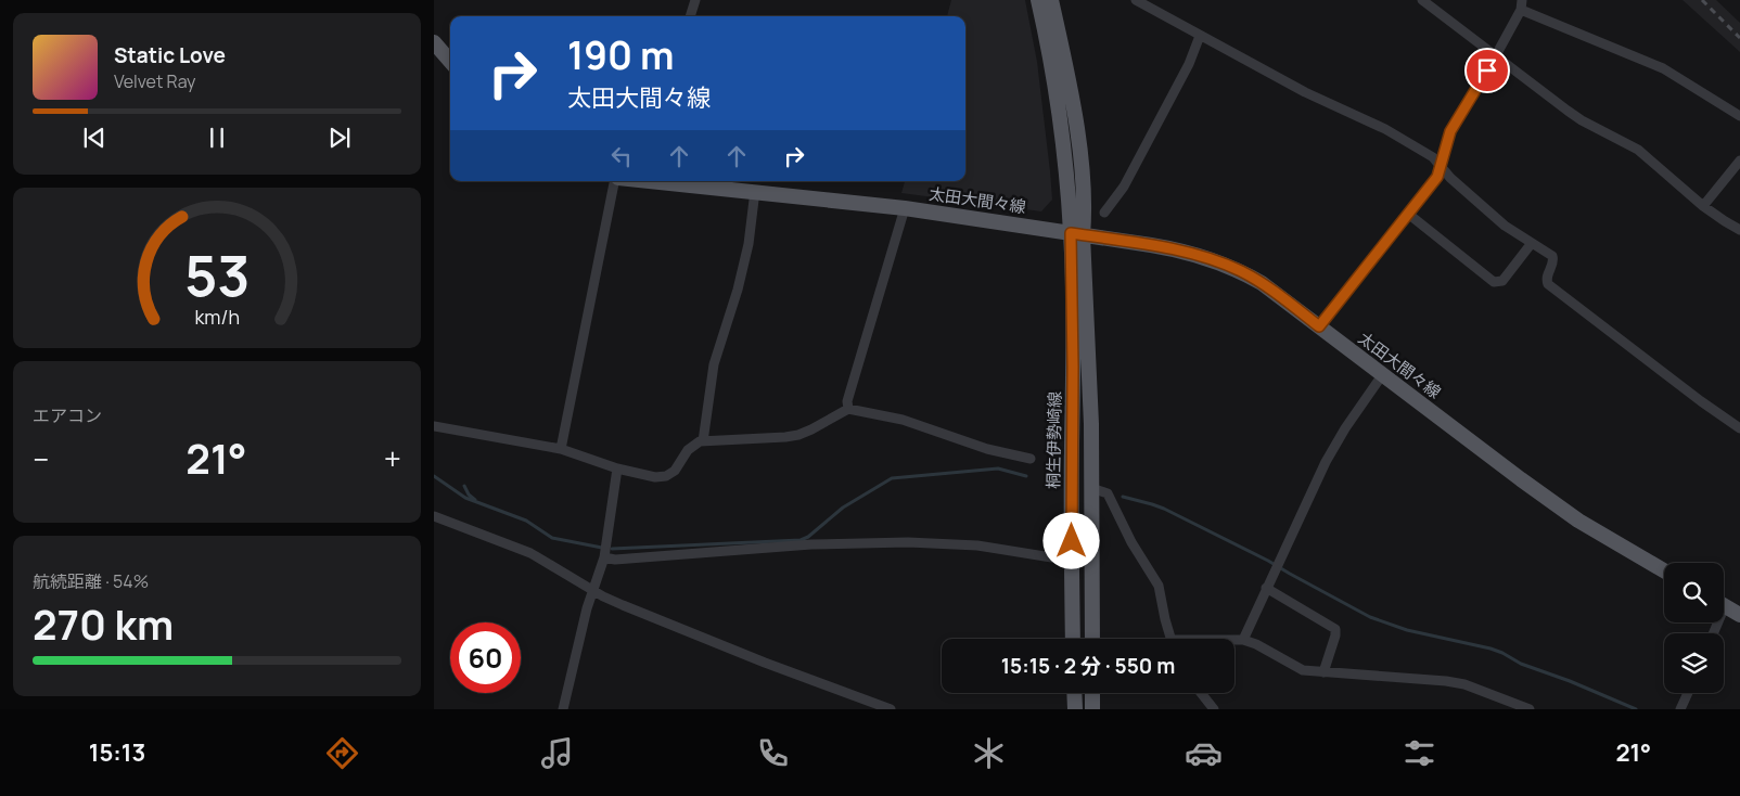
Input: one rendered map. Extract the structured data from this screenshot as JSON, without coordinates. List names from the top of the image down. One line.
{"streets":{"main road":["太田大間々線","桐生伊勢崎線"]},"crossings":[["太田大間々線","桐生伊勢崎線"]],"page":{"turn":["190 m","太田大間々線"],"song":["Static Love","Velvet Ray"],"tile":["エアコン",["航続距離 · 54%","270 km"]],"heat":["−","21°","+"],"limit":"60","trip":"15:15 · 2 分 · 550 m","tabs":["15:13","21°"],"gauge":["53","km/h"]}}
